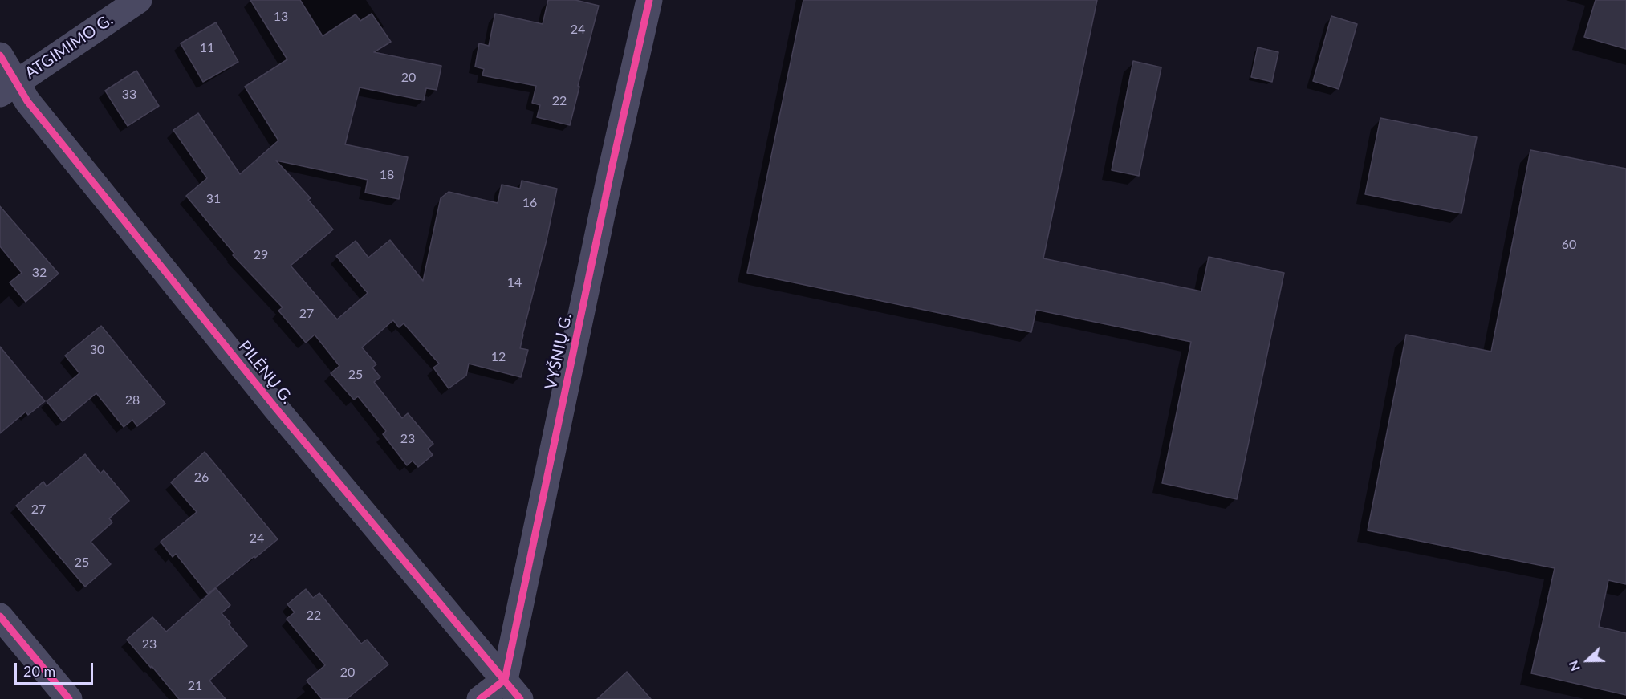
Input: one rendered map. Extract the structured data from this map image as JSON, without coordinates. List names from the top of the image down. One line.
{"streets":{"street":["ATGIMIMO G.","VYŠNIŲ G.","PILĖNŲ G."]},"crossings":[["ATGIMIMO G.","PILĖNŲ G."],["VYŠNIŲ G.","PILĖNŲ G."]],"house_numbers":["13","24","11","20","33","22","18","31","16","60","29","32","14","27","30","12","25","28","23","26","27","24","25","22","23","20","21"],"scale_bar":"20 m","north":"left"}
